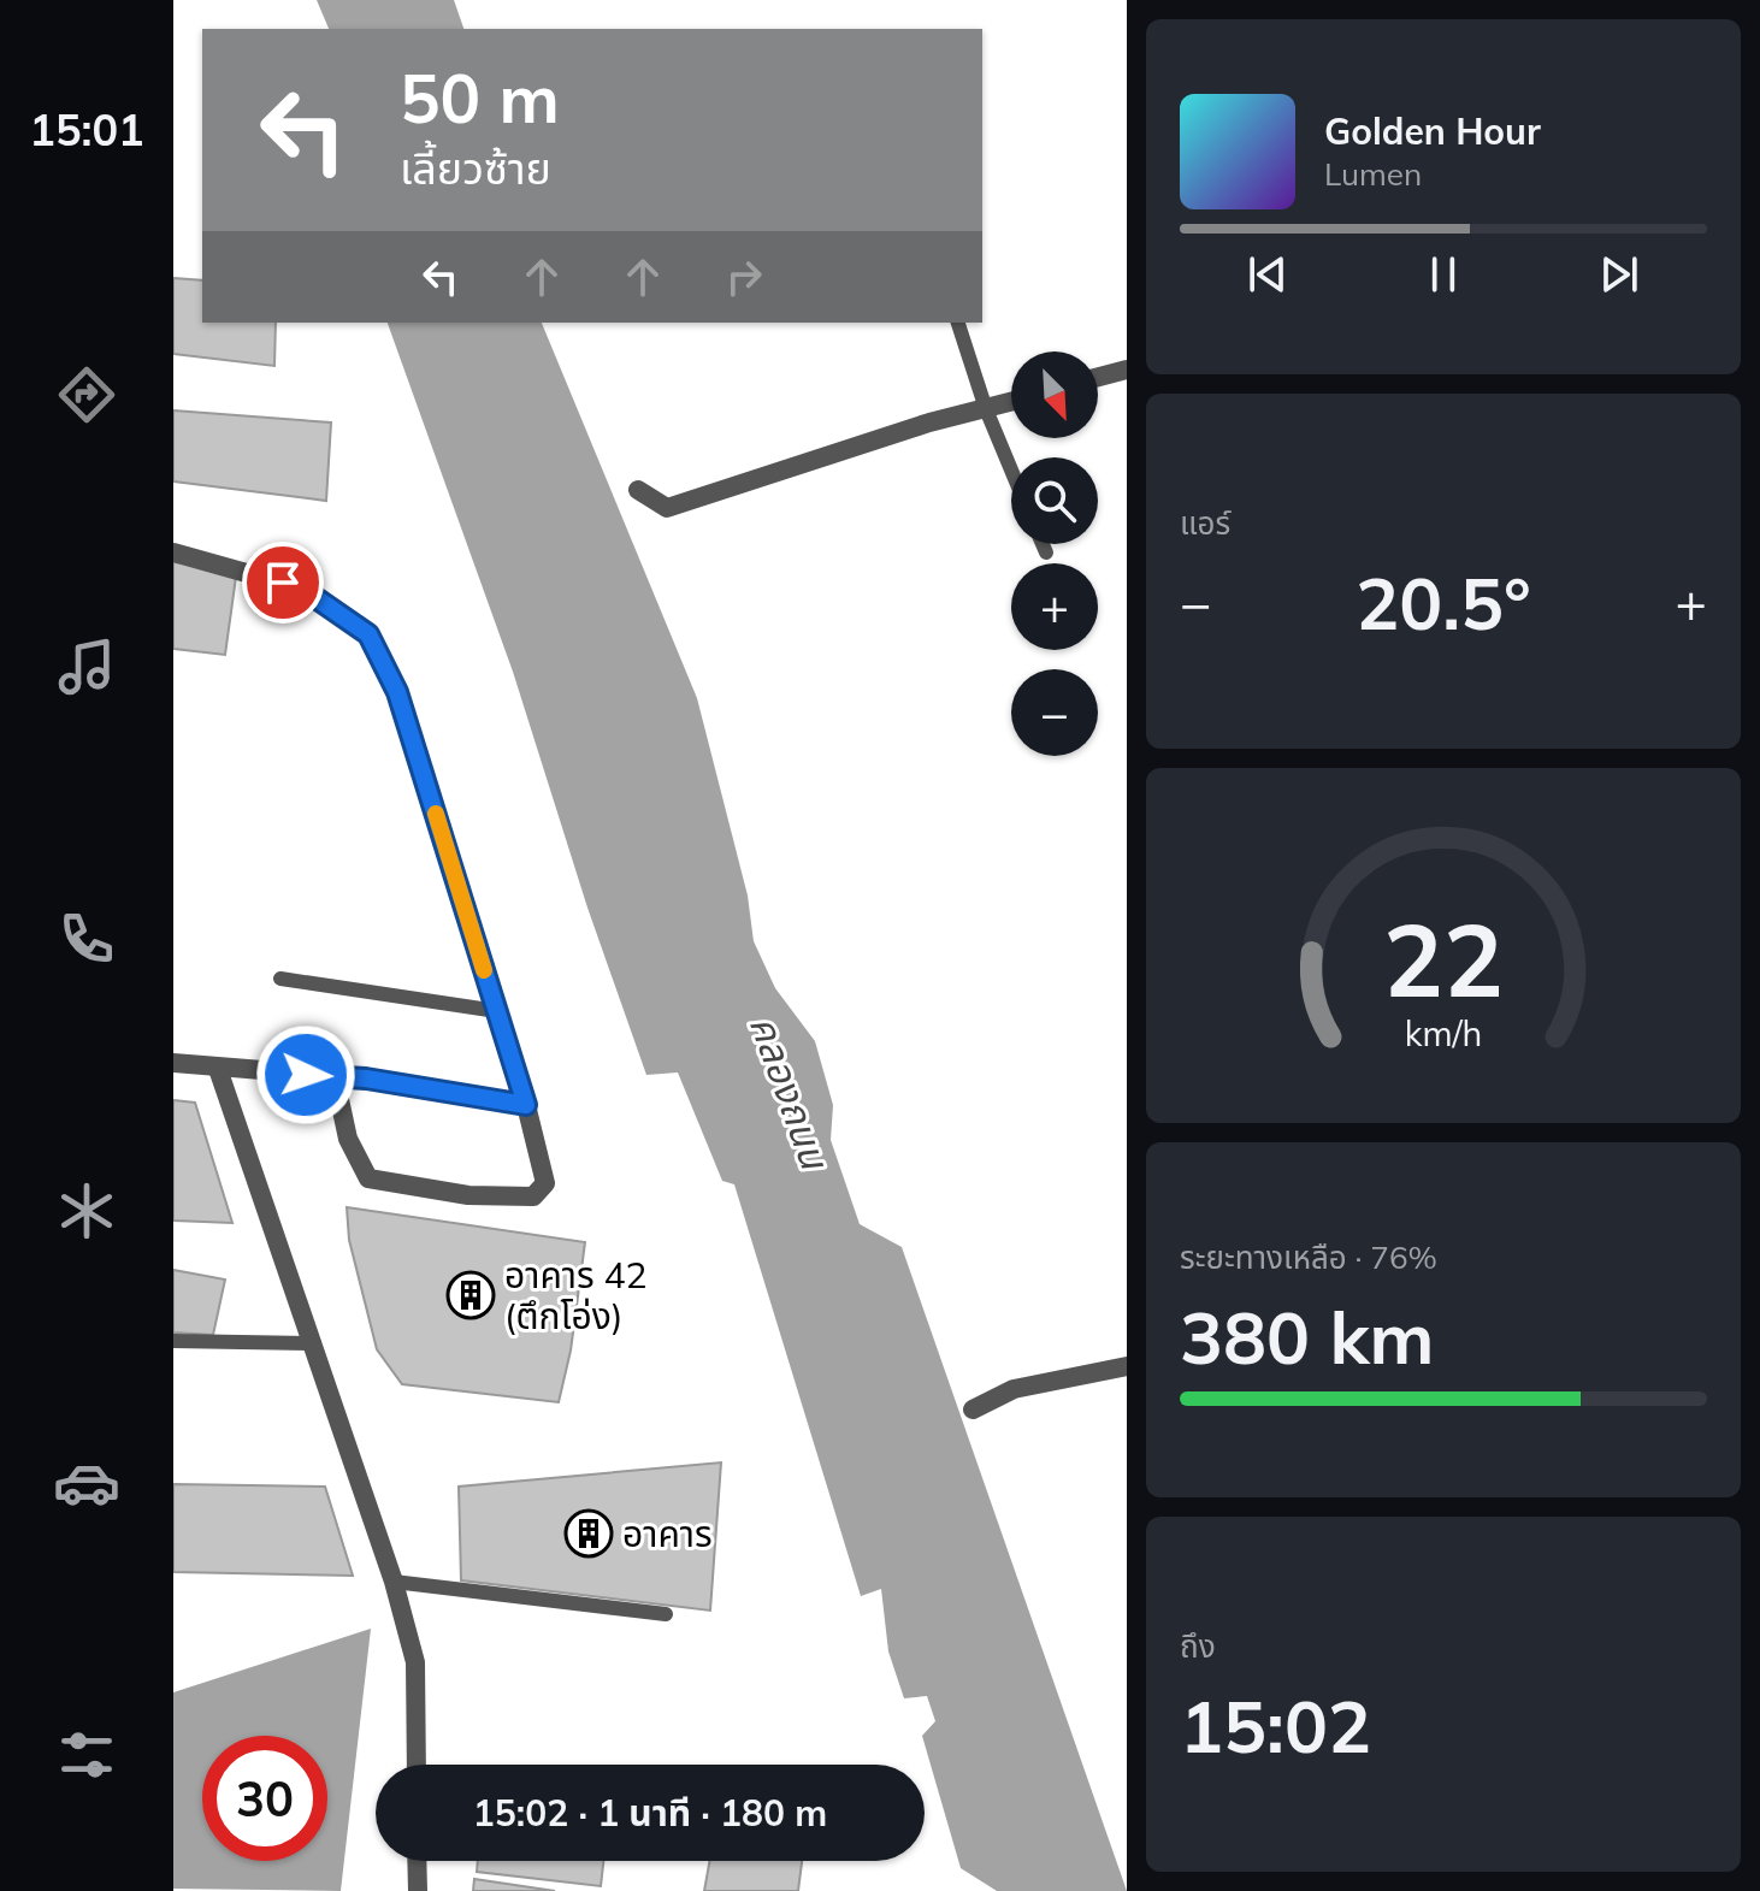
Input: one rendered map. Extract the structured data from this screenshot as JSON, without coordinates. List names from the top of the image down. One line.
{"water":["คลองถนน"],"places":{"building":["อาคาร 42 (ตึกโอ่ง)","อาคาร"]},"north":"bottom right","page":{"tabs":"15:01","turn":["50 m","เลี้ยวซ้าย"],"song":["Golden Hour","Lumen"],"map_buttons":["+","−"],"tile":["แอร์",["ระยะทางเหลือ · 76%","380 km"],["ถึง","15:02"]],"heat":["−","20.5°","+"],"limit":"30","trip":"15:02 · 1 นาที · 180 m","gauge":["22","km/h"]}}
